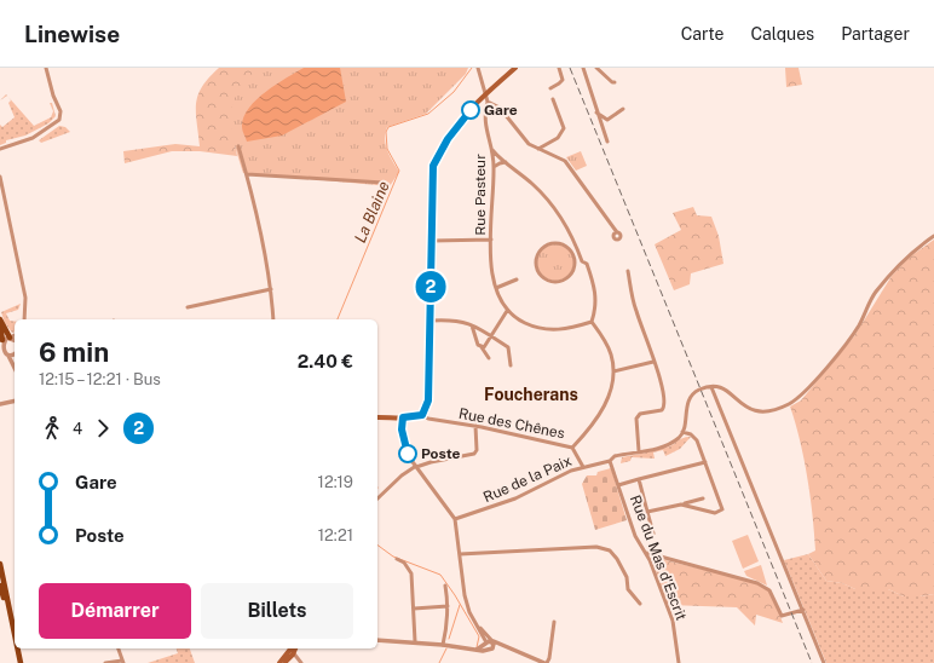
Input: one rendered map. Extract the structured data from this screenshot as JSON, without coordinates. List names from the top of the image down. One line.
{"streets":{"street":["Rue Pasteur","Rue des Chênes","Rue de la Paix","Rue du Mas d'Escrit"]},"crossings":[["Rue de la Paix","Rue du Mas d'Escrit"]],"districts":["Foucherans"],"water":["La Blaine"],"places":["Gare","Poste"],"lines":["bus line 2"],"page":{"header":"Linewise","nav":["Carte","Calques","Partager"],"on_map":"2","heading":["6 min","12:15 – 12:21 · Bus","2.40 €"],"legs":["4","2"],"list":[{"name":"Gare","value":"12:19"},{"name":"Poste","value":"12:21"}],"buttons":["Démarrer","Billets"]}}
